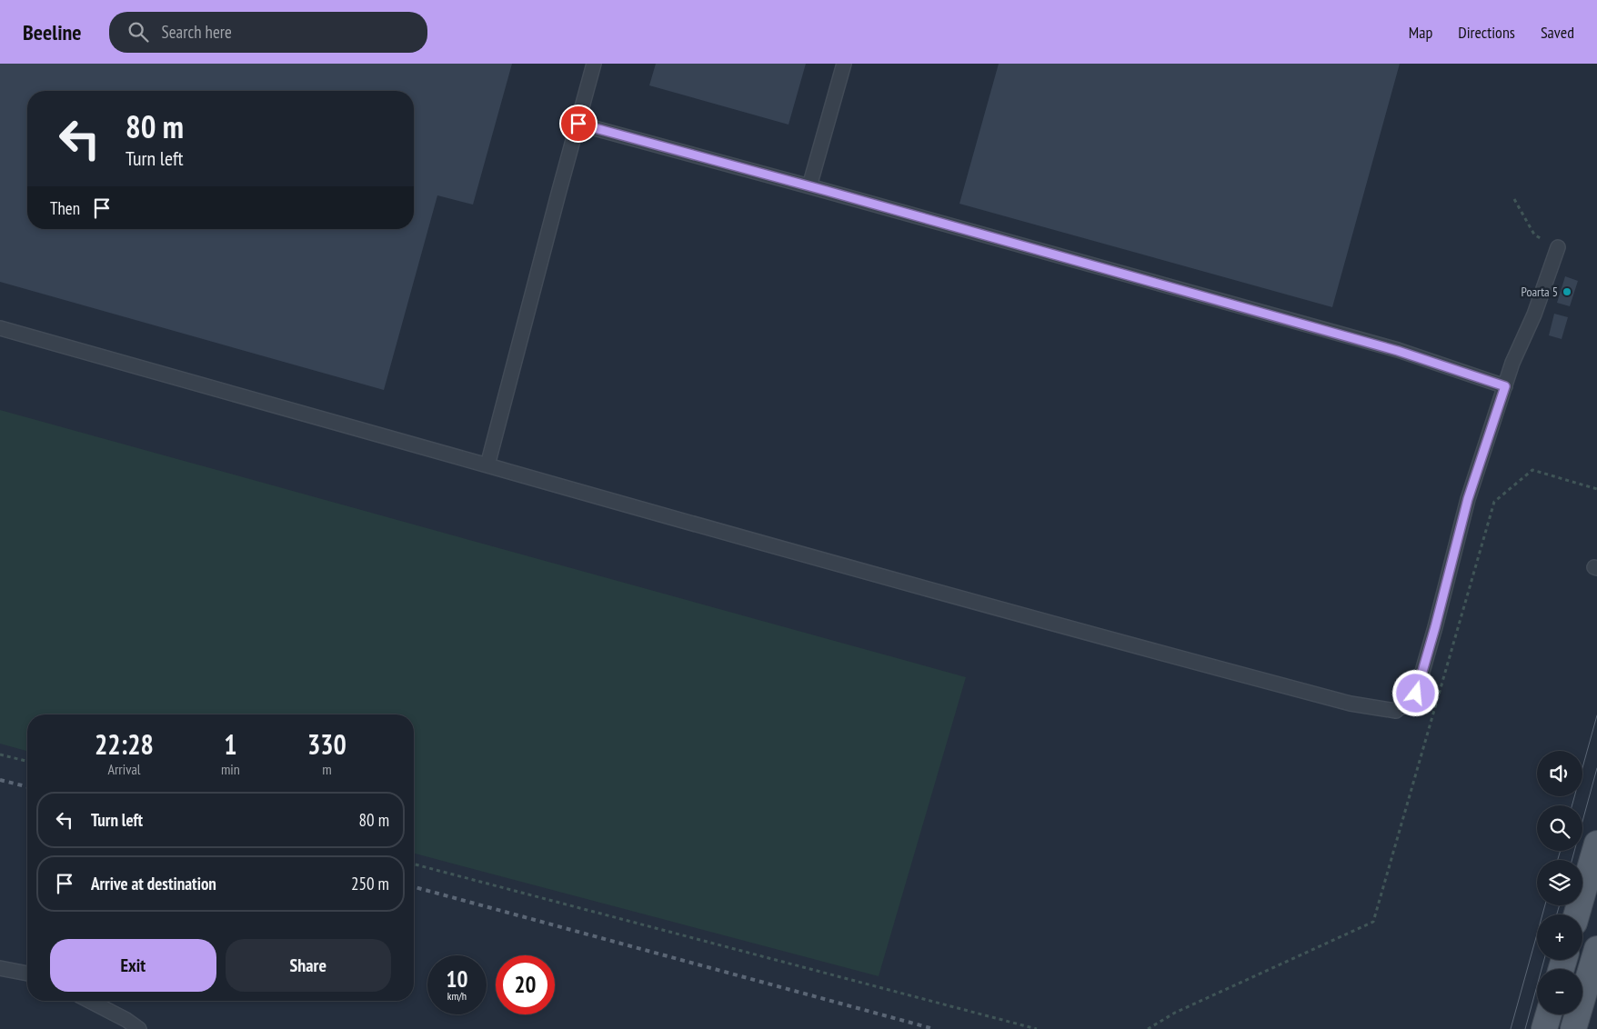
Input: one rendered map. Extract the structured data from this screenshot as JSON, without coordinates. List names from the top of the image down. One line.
{"places":["Poarta 5"],"page":{"header":"Beeline","search":"Search here","nav":["Map","Directions","Saved"],"turn":["80 m","Turn left"],"then":"Then","eta":["22:28","Arrival","1","min","330","m"],"map_buttons":["+","−"],"list":[{"name":"Turn left","value":"80 m"},{"name":"Arrive at destination","value":"250 m"}],"buttons":["Exit","Share"],"speed":"10 km/h","limit":"20"}}
